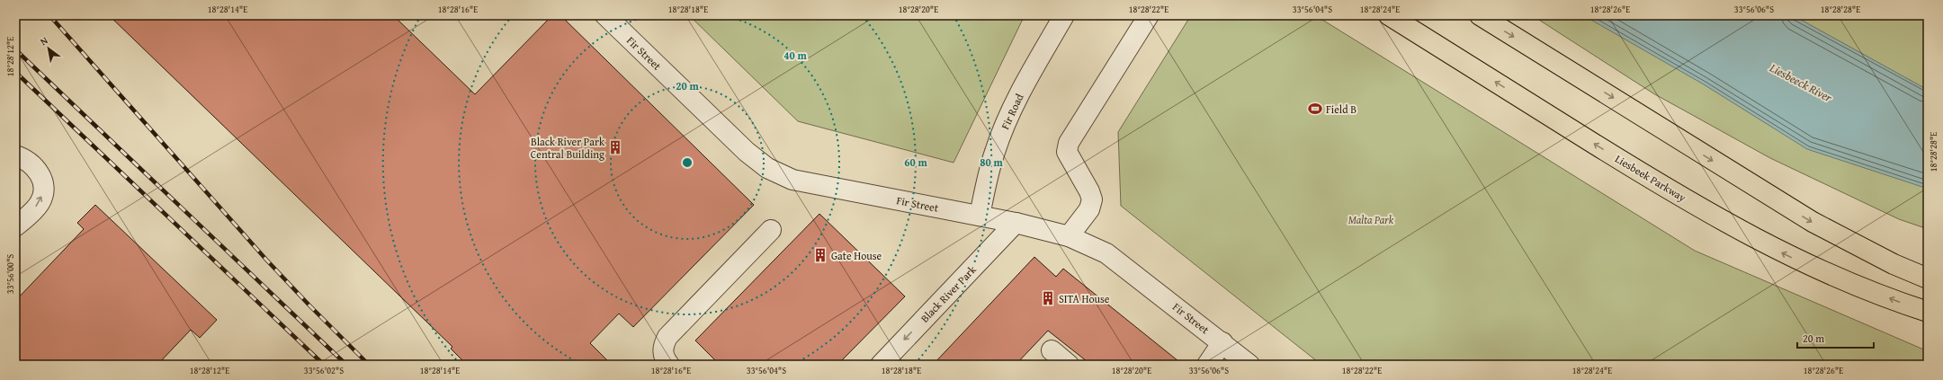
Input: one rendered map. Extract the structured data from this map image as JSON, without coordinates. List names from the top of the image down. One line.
{"streets":{"main road":["Liesbeek Parkway"],"street":["Fir Street","Fir Road","Black River Park"]},"crossings":[["Fir Street","Fir Road"],["Fir Street","Black River Park"]],"one_way":["Black River Park"],"water":["Liesbeeck River"],"parks":["Malta Park"],"places":{"sports":["Field B"],"building":["Black River Park Central Building","Gate House","SITA House"]},"scale_bar":"20 m","north":"top left","coordinates":["18°28'14\"E","18°28'16\"E","18°28'18\"E","18°28'20\"E","18°28'22\"E","33°56'04\"S","18°28'24\"E","18°28'26\"E","33°56'06\"S","18°28'28\"E","18°28'12\"E","33°56'00\"S","33°56'02\"S"],"rings":["40 m","20 m","60 m","80 m"]}
